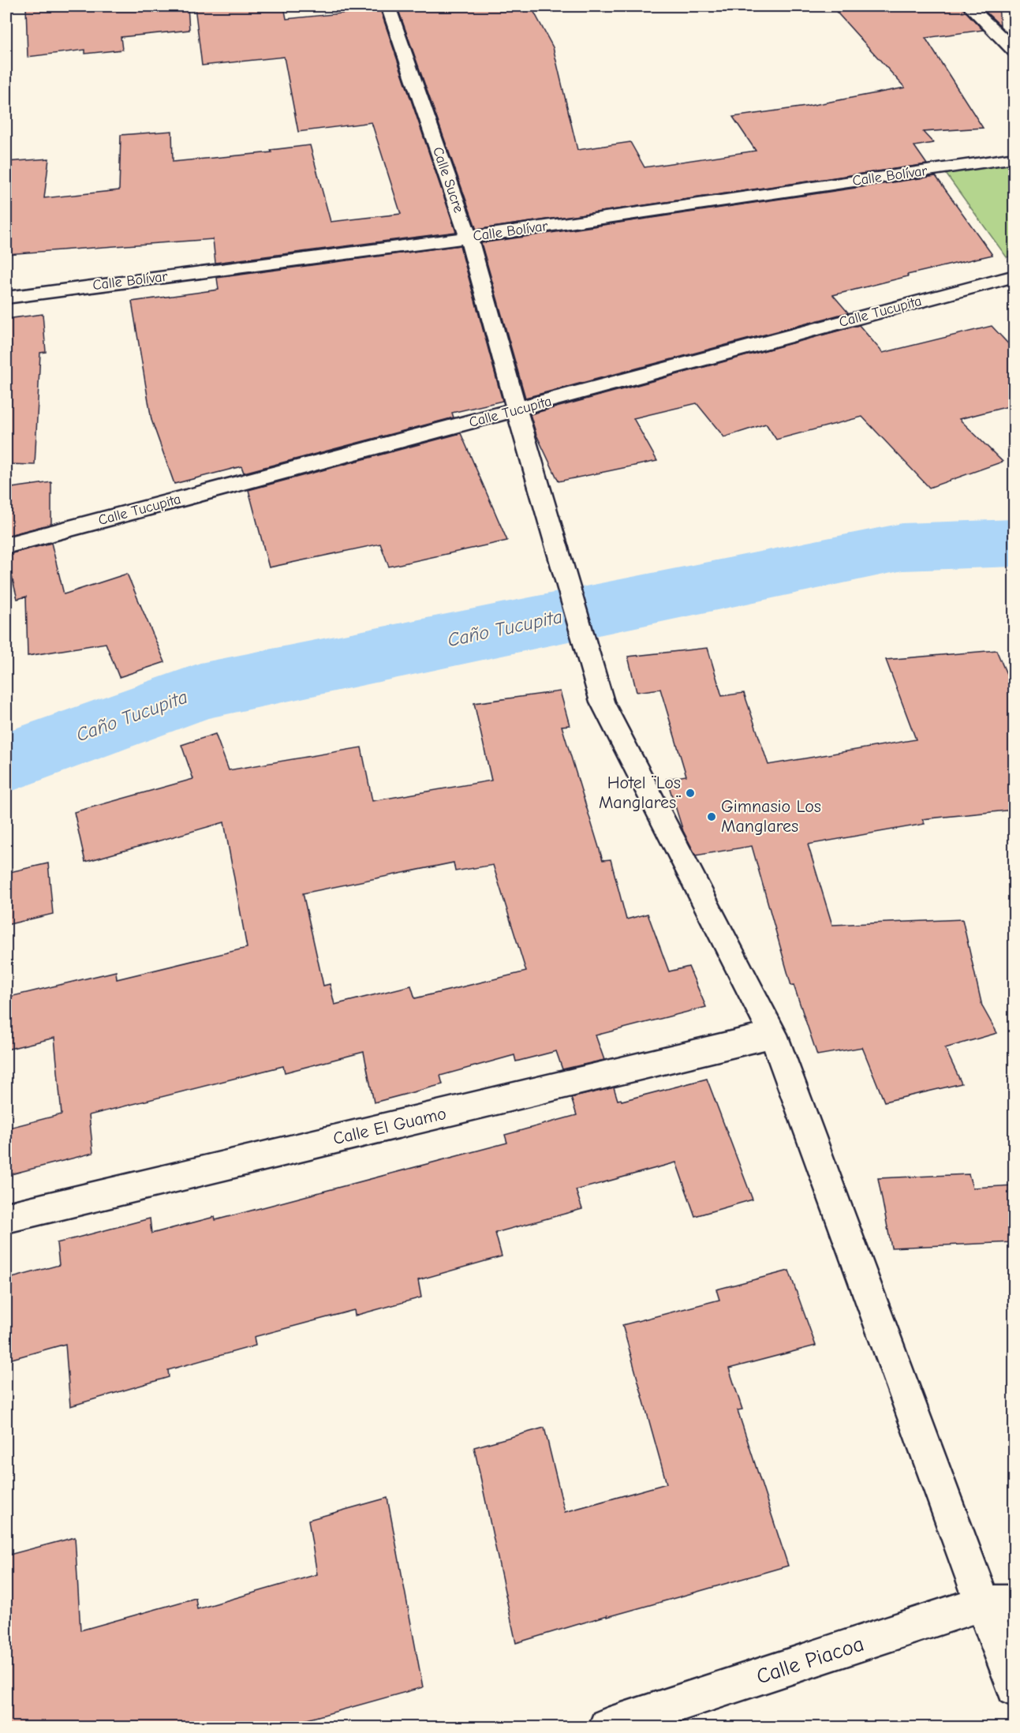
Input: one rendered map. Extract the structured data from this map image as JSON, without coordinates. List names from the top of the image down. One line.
{"streets":{"street":["Calle Bolívar","Calle Sucre","Calle Tucupita","Calle El Guamo","Calle Piacoa"]},"crossings":[["Calle Bolívar","Calle Sucre"],["Calle Sucre","Calle Tucupita"],["Calle Sucre","Calle El Guamo"],["Calle Sucre","Calle Piacoa"]],"water":["Caño Tucupita"],"places":["Hotel ¨Los Manglares¨","Gimnasio Los Manglares"]}
